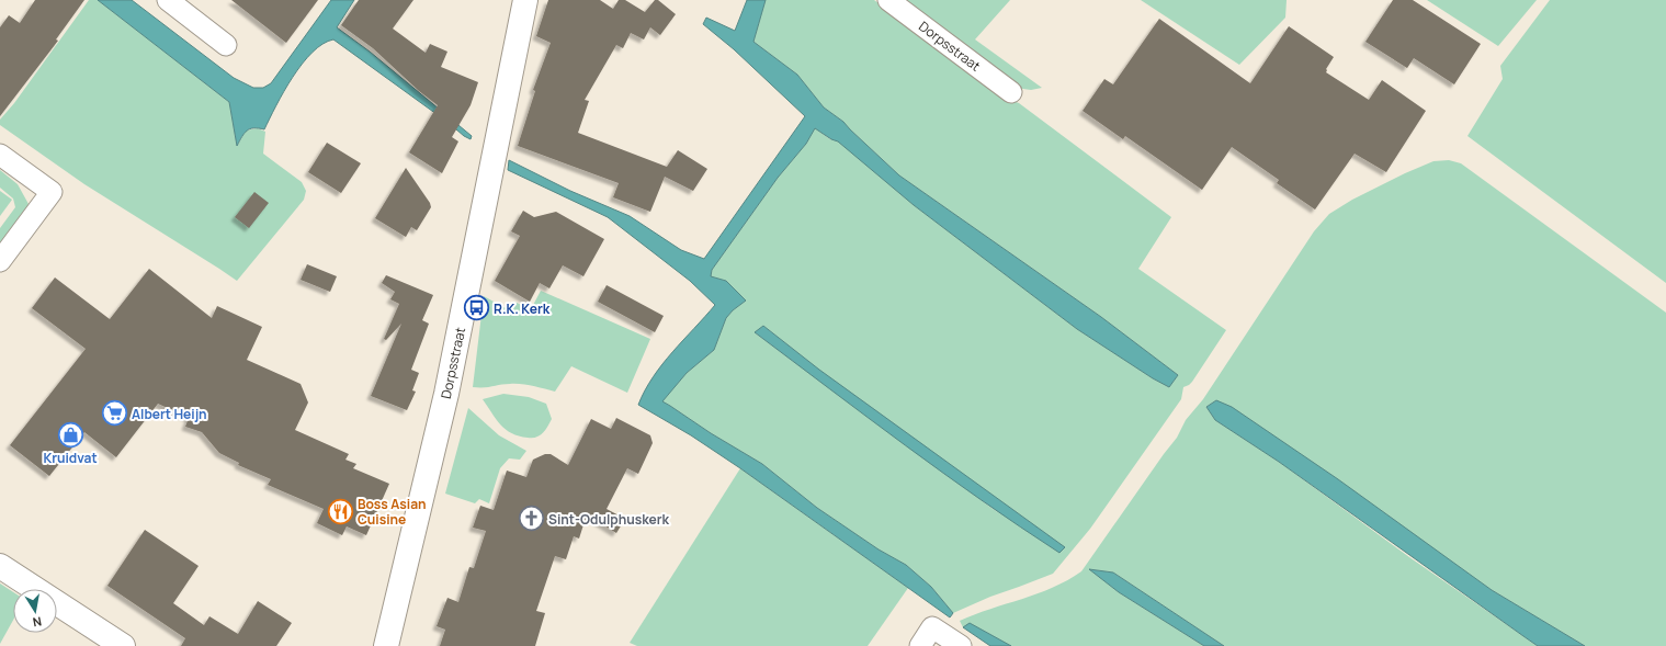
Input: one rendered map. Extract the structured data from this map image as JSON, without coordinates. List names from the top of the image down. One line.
{"streets":{"street":["Dorpsstraat"]},"places":{"bus stop":["R.K. Kerk"],"supermarket":["Albert Heijn"],"shop":["Kruidvat"],"restaurant":["Boss Asian Cuisine"],"church":["Sint-Odulphuskerk"]},"north":"bottom"}
